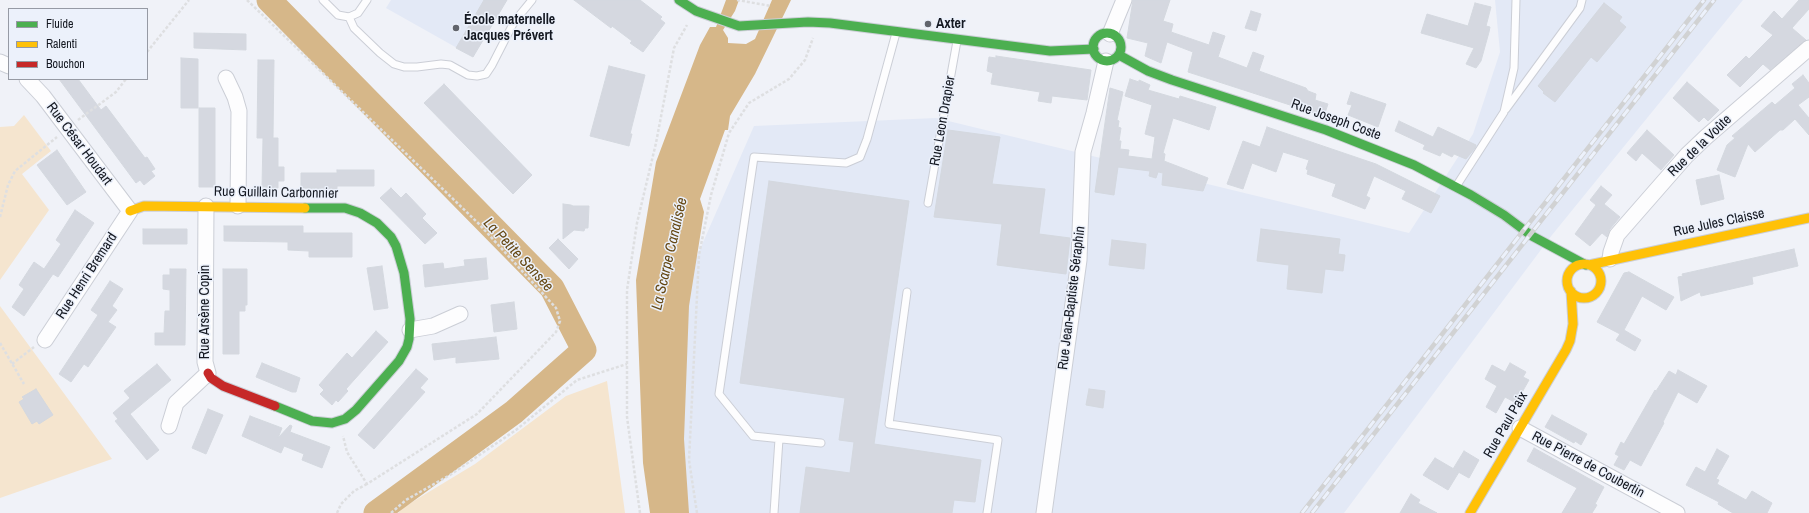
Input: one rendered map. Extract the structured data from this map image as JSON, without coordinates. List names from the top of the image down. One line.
{"streets":{"street":["Rue Joseph Coste","Rue César Houdart","Rue de la Voûte","Rue Guillain Carbonnier","Rue Jules Claisse","Rue Henri Bremard","Rue Jean-Baptiste Séraphin","Rue Arsène Copin","Rue Paul Paix","Rue Pierre de Coubertin"],"lane":["Rue Leon Drapier"]},"crossings":[["Rue Joseph Coste","Rue Jules Claisse"],["Rue Joseph Coste","Rue Jean-Baptiste Séraphin"],["Rue Joseph Coste","Rue Paul Paix"],["Rue César Houdart","Rue Guillain Carbonnier"],["Rue César Houdart","Rue Henri Bremard"],["Rue de la Voûte","Rue Jules Claisse"],["Rue Guillain Carbonnier","Rue Henri Bremard"],["Rue Guillain Carbonnier","Rue Arsène Copin"],["Rue Jules Claisse","Rue Paul Paix"],["Rue Paul Paix","Rue Pierre de Coubertin"]],"water":["La Scarpe Canalisée","La Petite Sensée"],"places":["Axter","École maternelle Jacques Prévert"],"legend":["Fluide","Ralenti","Bouchon"]}
